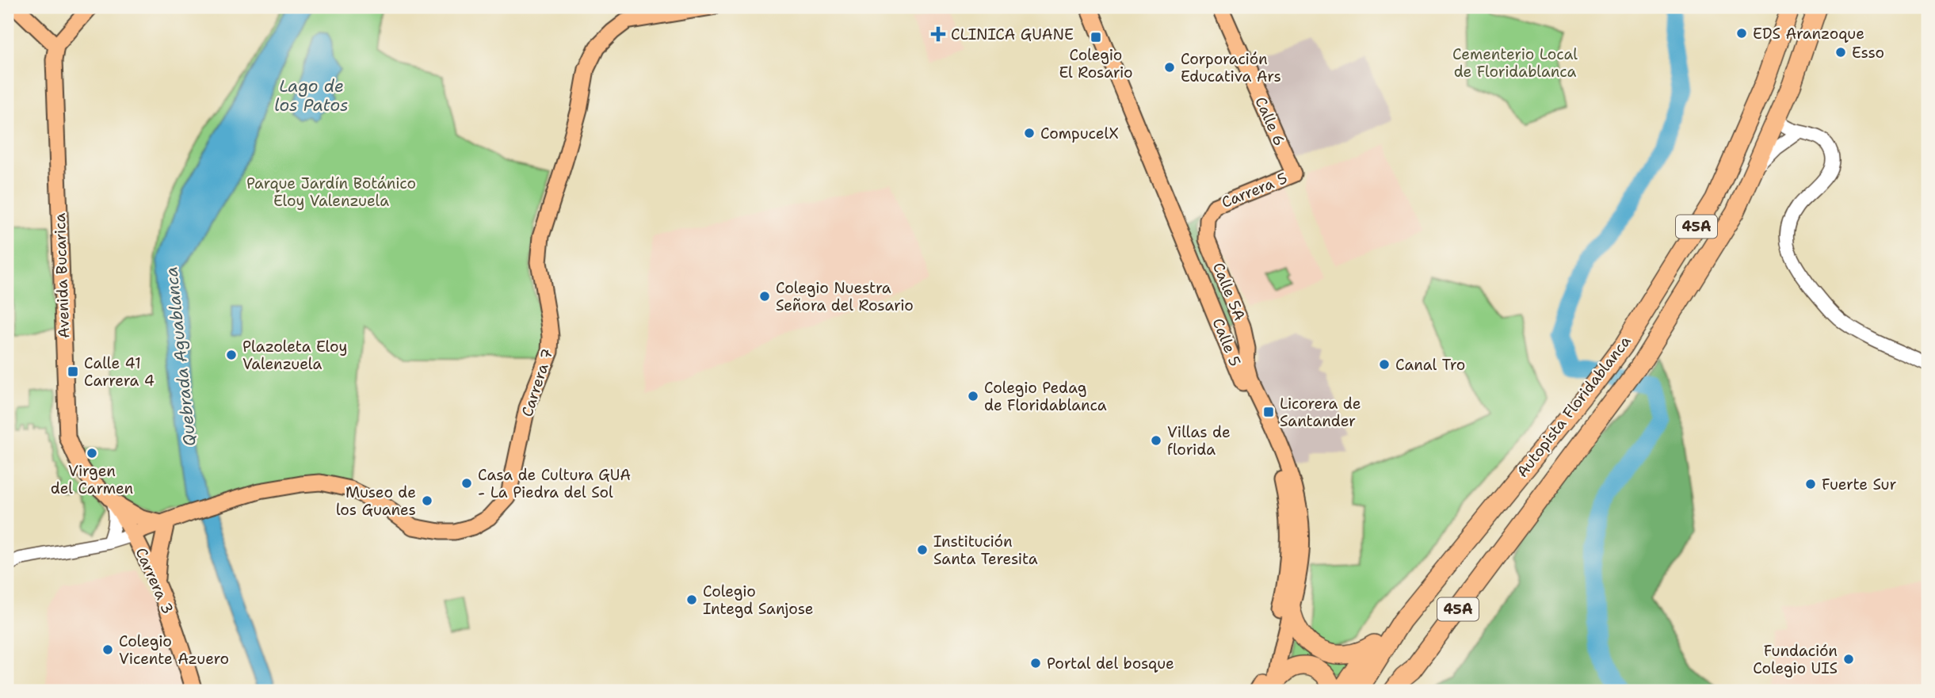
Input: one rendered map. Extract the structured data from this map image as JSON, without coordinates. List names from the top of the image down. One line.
{"streets":{"highway":["45A","Autopista Floridablanca"],"main road":["Calle 6","Carrera 5","Avenida Bucarica","Calle 5A","Calle 5","Carrera 7","Carrera 3"]},"crossings":[["Calle 6","Carrera 5"],["Carrera 5","Calle 5A"],["45A","Autopista Floridablanca"],["Avenida Bucarica","Carrera 7"],["Avenida Bucarica","Carrera 3"],["Calle 5A","Calle 5"],["Carrera 7","Carrera 3"]],"water":["Lago de los Patos","Quebrada Aguablanca"],"parks":["Cementerio Local de Floridablanca","Parque Jardín Botánico Eloy Valenzuela"],"places":{"other":["EDS Aranzoque","Esso","Corporación Educativa Ars","CompucelX","Colegio Nuestra Señora del Rosario","Plazoleta Eloy Valenzuela","Canal Tro","Colegio Pedag de Floridablanca","Villas de florida","Virgen del Carmen","Casa de Cultura GUA - La Piedra del Sol","Fuerte Sur","Museo de los Guanes","Institución Santa Teresita","Colegio Integd Sanjose","Colegio Vicente Azuero","Fundación Colegio UIS","Portal del bosque"],"health":["CLINICA GUANE"],"transit":["Colegio El Rosario","Calle 41 Carrera 4","Licorera de Santander"]}}
